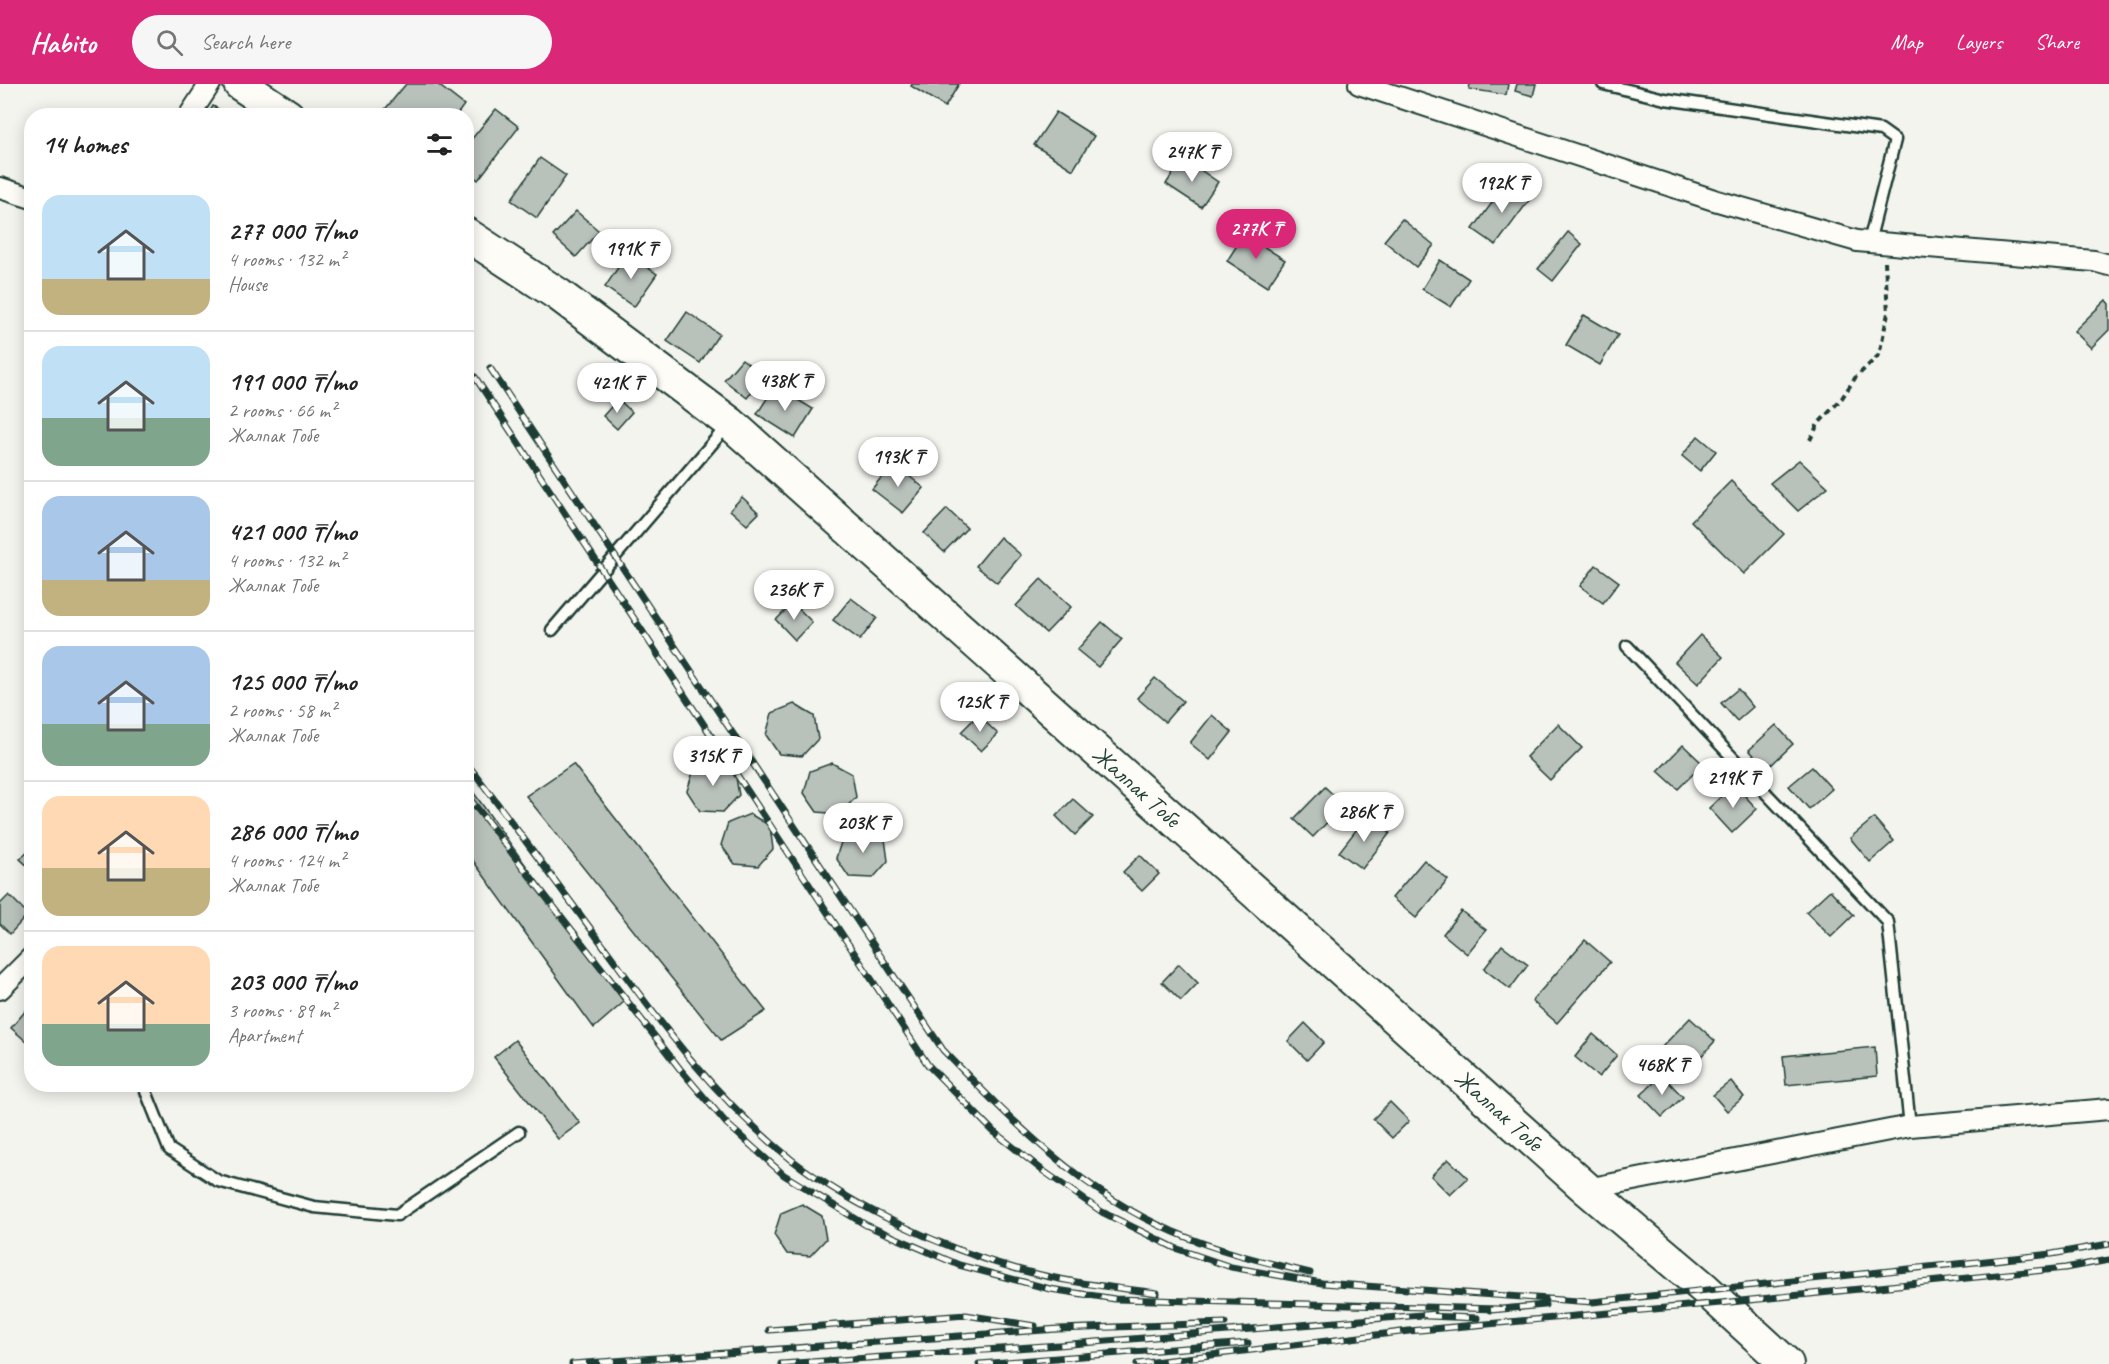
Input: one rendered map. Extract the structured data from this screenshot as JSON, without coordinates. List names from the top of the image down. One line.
{"streets":{"main road":["Жалпак Тобе"]},"page":{"header":"Habito","search":"Search here","nav":["Map","Layers","Share"],"heading":"14 homes","price":["247K ₸","192K ₸","277K ₸","191K ₸","438K ₸","421K ₸","193K ₸","236K ₸","125K ₸","315K ₸","219K ₸","286K ₸","203K ₸","468K ₸"],"list":[{"name":"277 000 ₸/mo","note":"4 rooms · 132 m² · House"},{"name":"191 000 ₸/mo","note":"2 rooms · 66 m² · Жалпак Тобе"},{"name":"421 000 ₸/mo","note":"4 rooms · 132 m² · Жалпак Тобе"},{"name":"125 000 ₸/mo","note":"2 rooms · 58 m² · Жалпак Тобе"},{"name":"286 000 ₸/mo","note":"4 rooms · 124 m² · Жалпак Тобе"},{"name":"203 000 ₸/mo","note":"3 rooms · 89 m² · Apartment"}]}}
